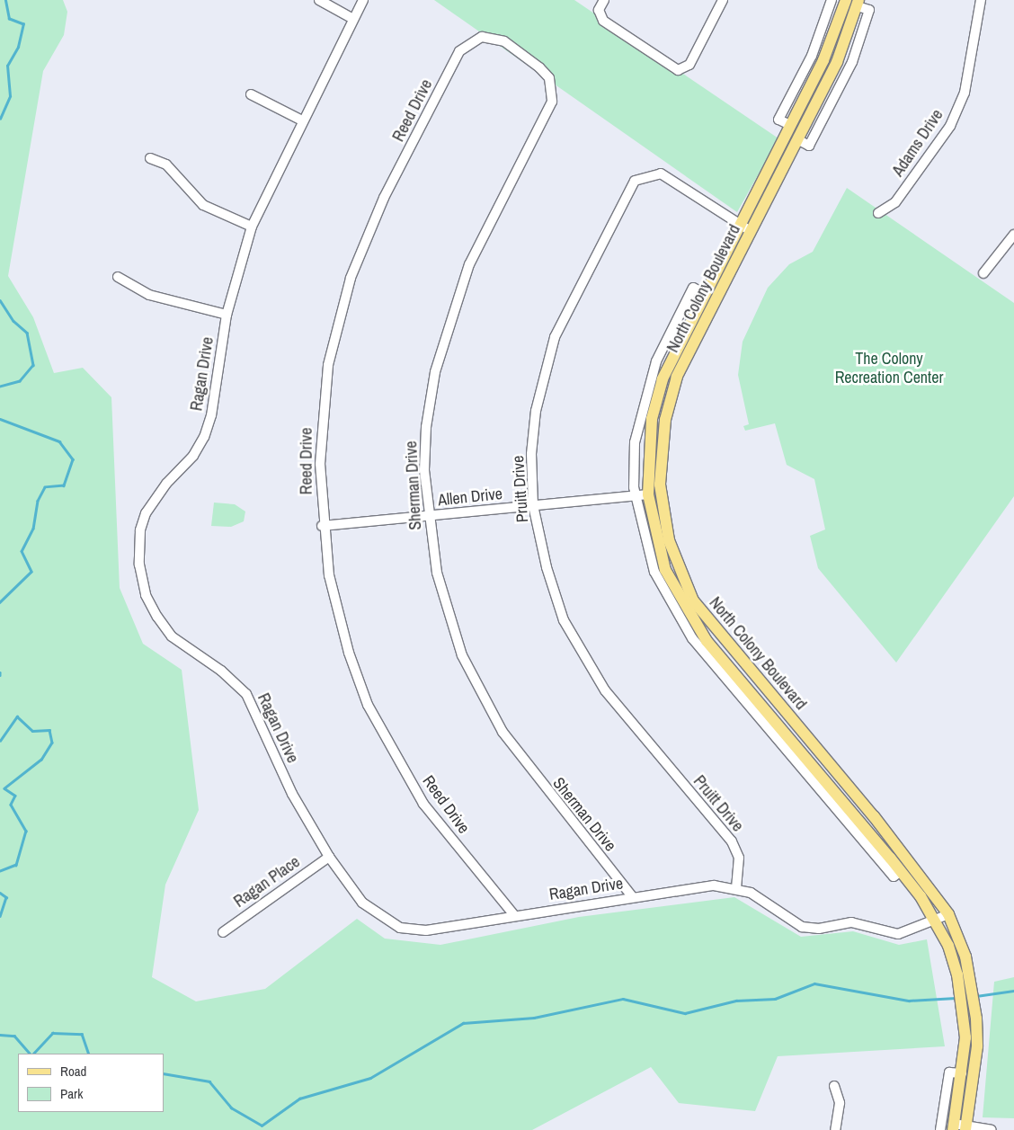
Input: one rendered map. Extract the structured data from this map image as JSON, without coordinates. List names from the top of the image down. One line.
{"streets":{"main road":["North Colony Boulevard"],"street":["Reed Drive","Adams Drive","Ragan Drive","Sherman Drive","Pruitt Drive","Allen Drive","Ragan Place"]},"crossings":[["Reed Drive","Ragan Drive"],["Reed Drive","Sherman Drive"],["Reed Drive","Allen Drive"],["North Colony Boulevard","Ragan Drive"],["North Colony Boulevard","Pruitt Drive"],["North Colony Boulevard","Allen Drive"],["Ragan Drive","Sherman Drive"],["Ragan Drive","Pruitt Drive"],["Ragan Drive","Ragan Place"],["Sherman Drive","Allen Drive"],["Pruitt Drive","Allen Drive"]],"parks":["The Colony Recreation Center"],"legend":["Road","Park"]}
